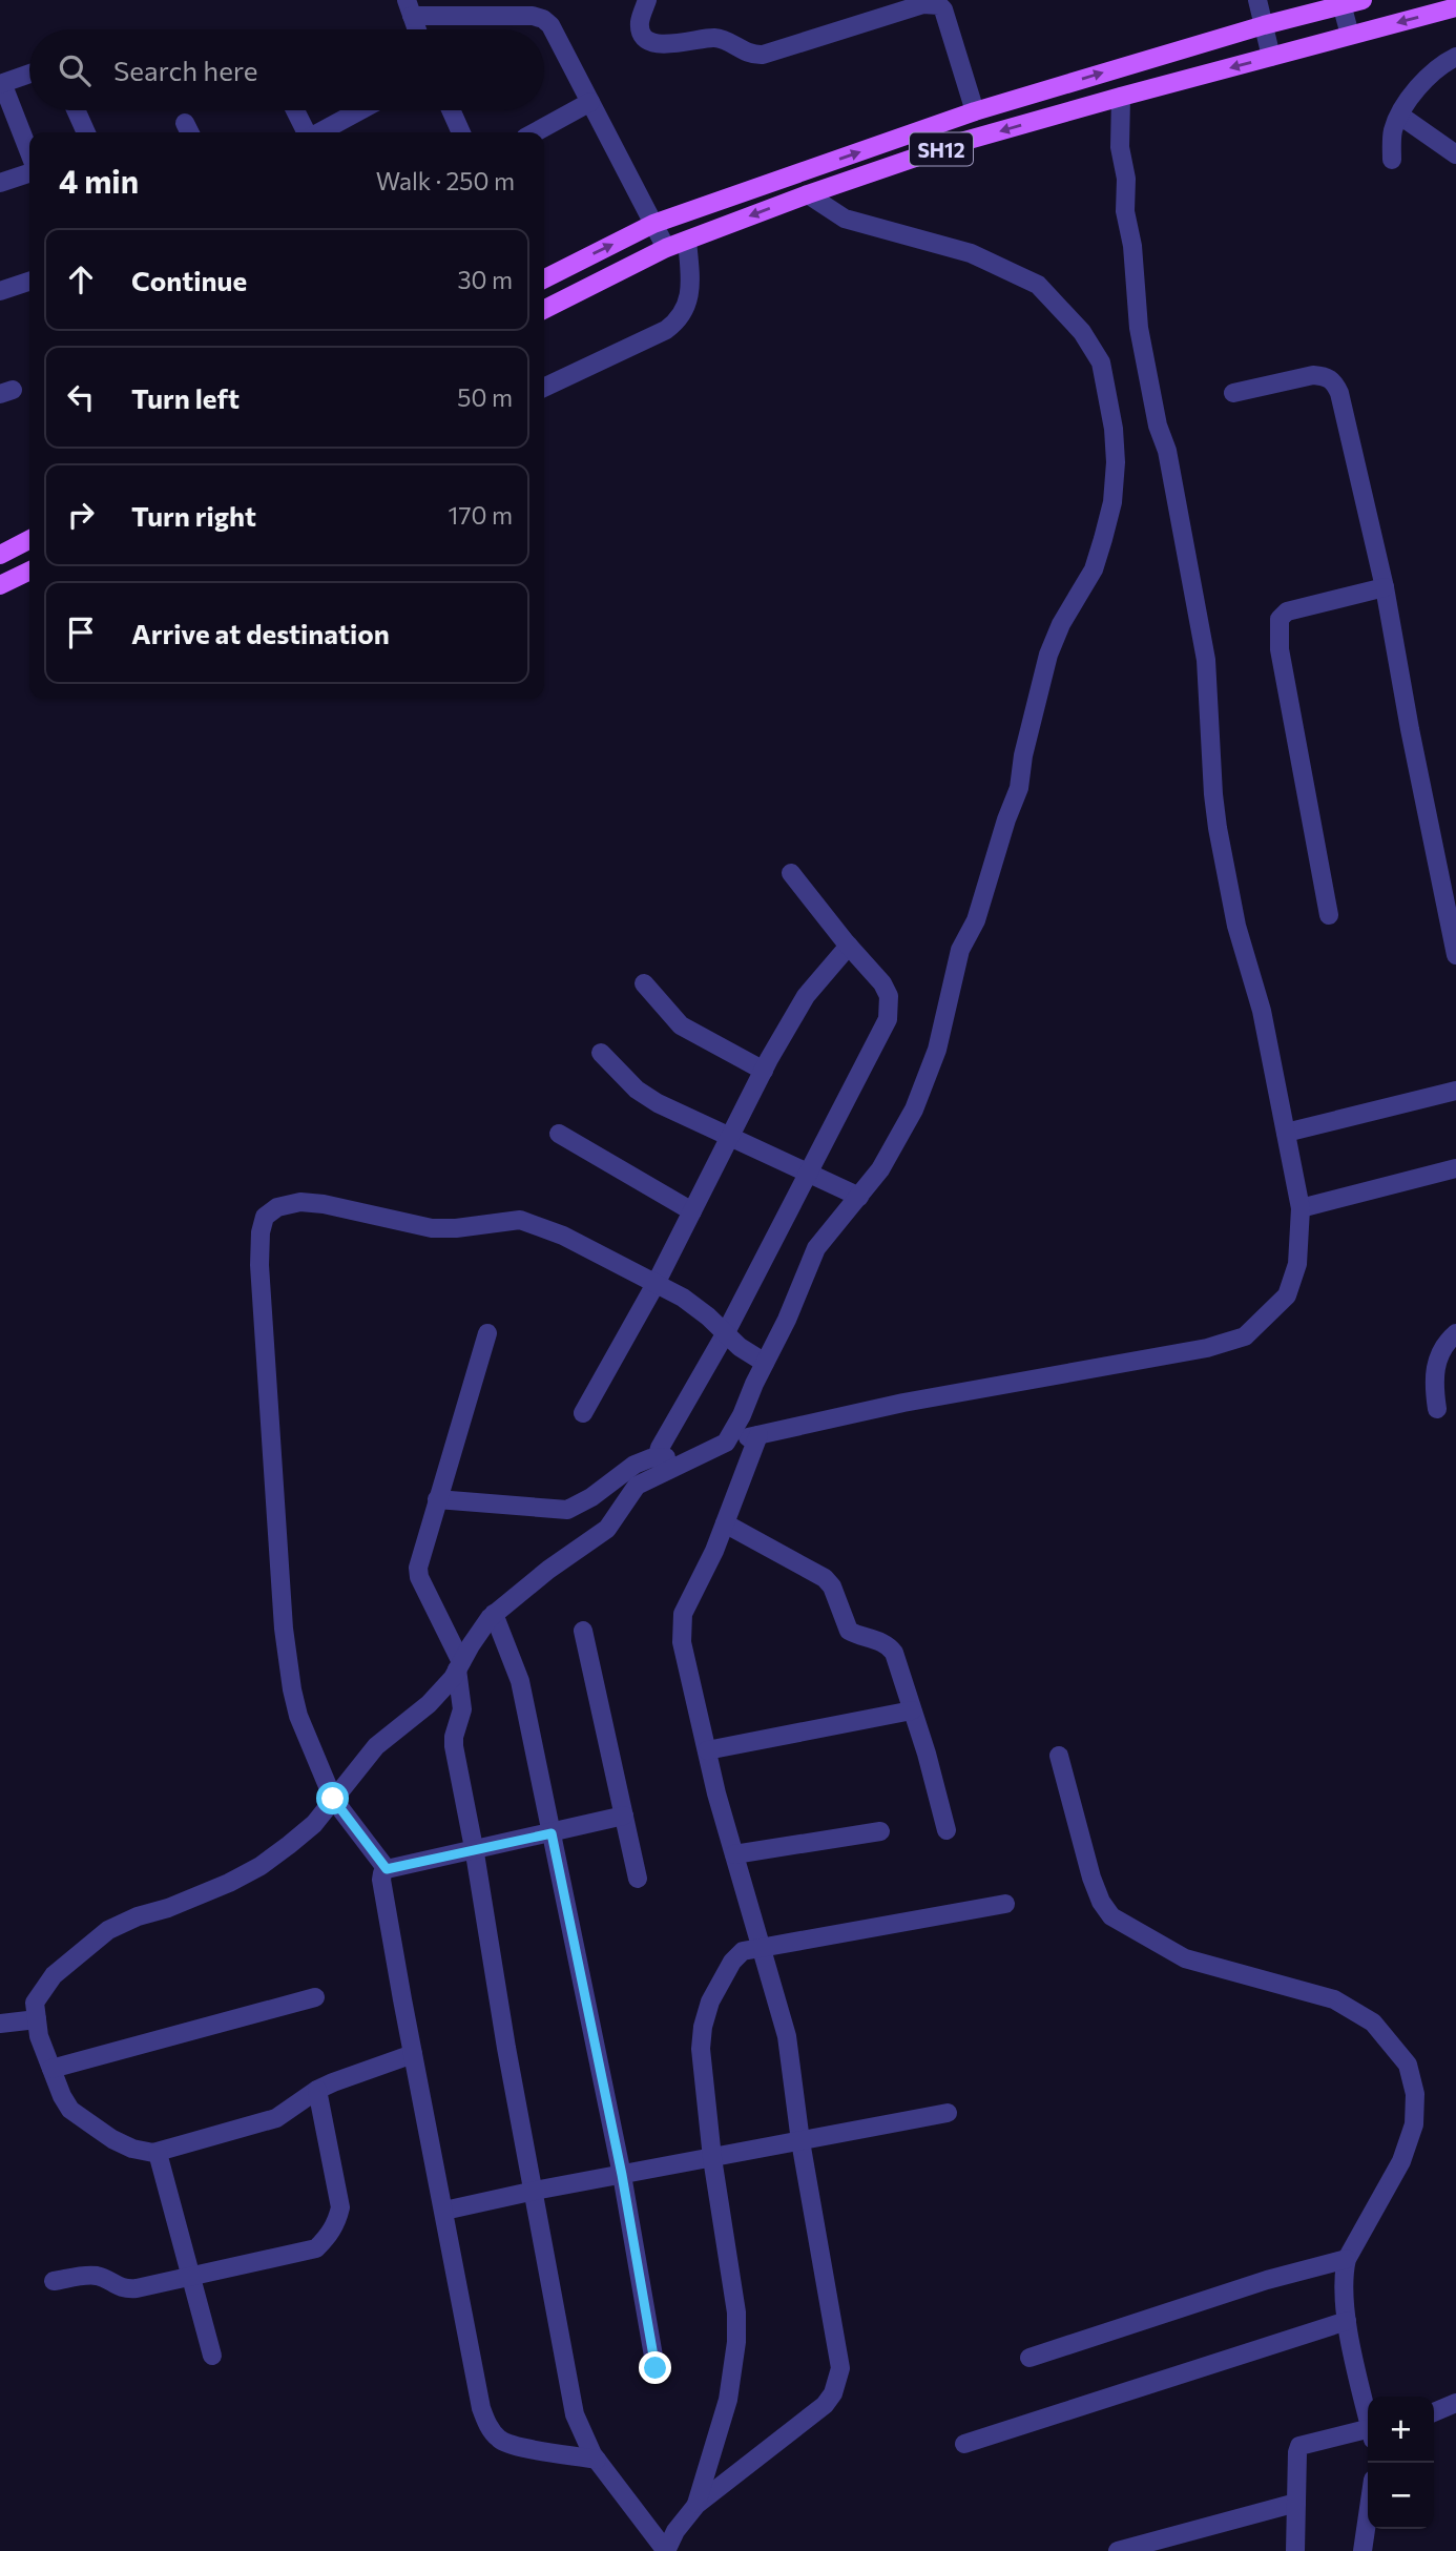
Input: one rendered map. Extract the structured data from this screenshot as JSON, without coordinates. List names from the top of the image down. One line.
{"streets":{"main road":["SH12"]},"page":{"search":"Search here","heading":["4 min","Walk · 250 m"],"list":[["Continue","30 m"],["Turn left","50 m"],["Turn right","170 m"],"Arrive at destination"],"map_buttons":["+","−"]}}
